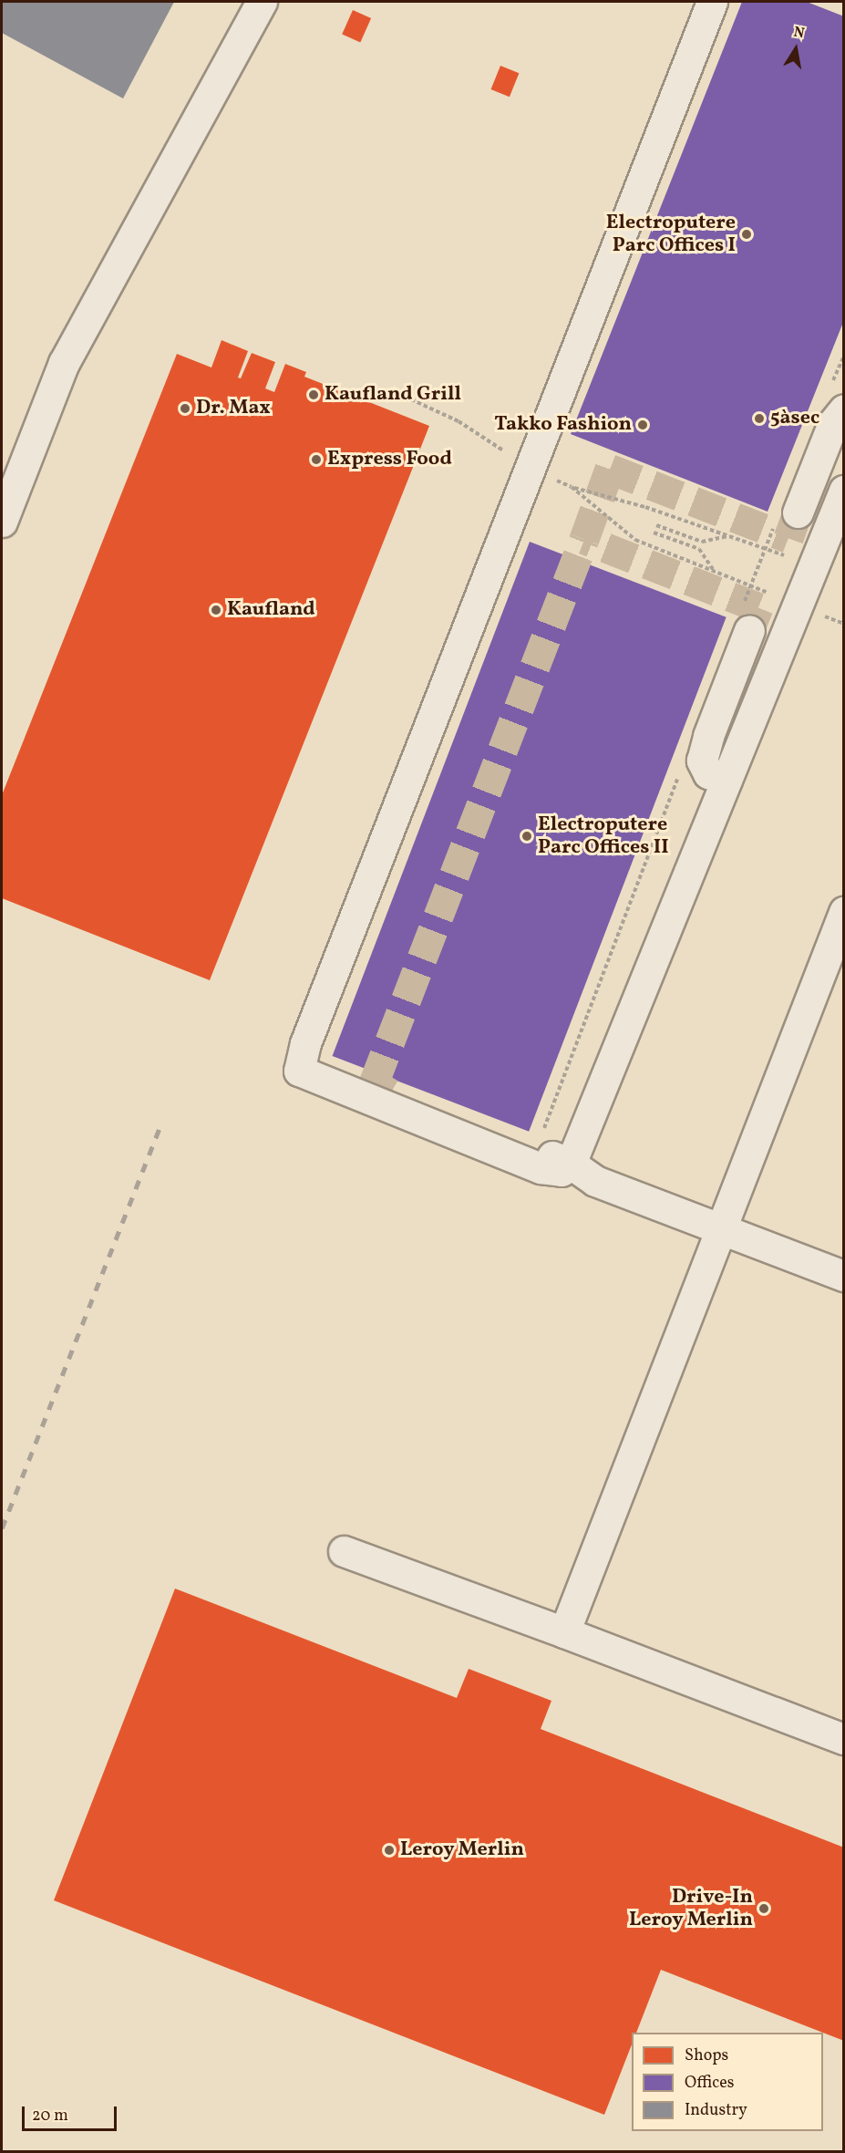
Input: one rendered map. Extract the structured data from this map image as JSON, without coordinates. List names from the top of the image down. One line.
{"places":["Electroputere Parc Offices I","Kaufland Grill","Dr. Max","5àsec","Takko Fashion","Express Food","Kaufland","Electroputere Parc Offices II","Leroy Merlin","Drive-In Leroy Merlin"],"legend":["Shops","Offices","Industry"],"scale_bar":"20 m","north":"top"}
